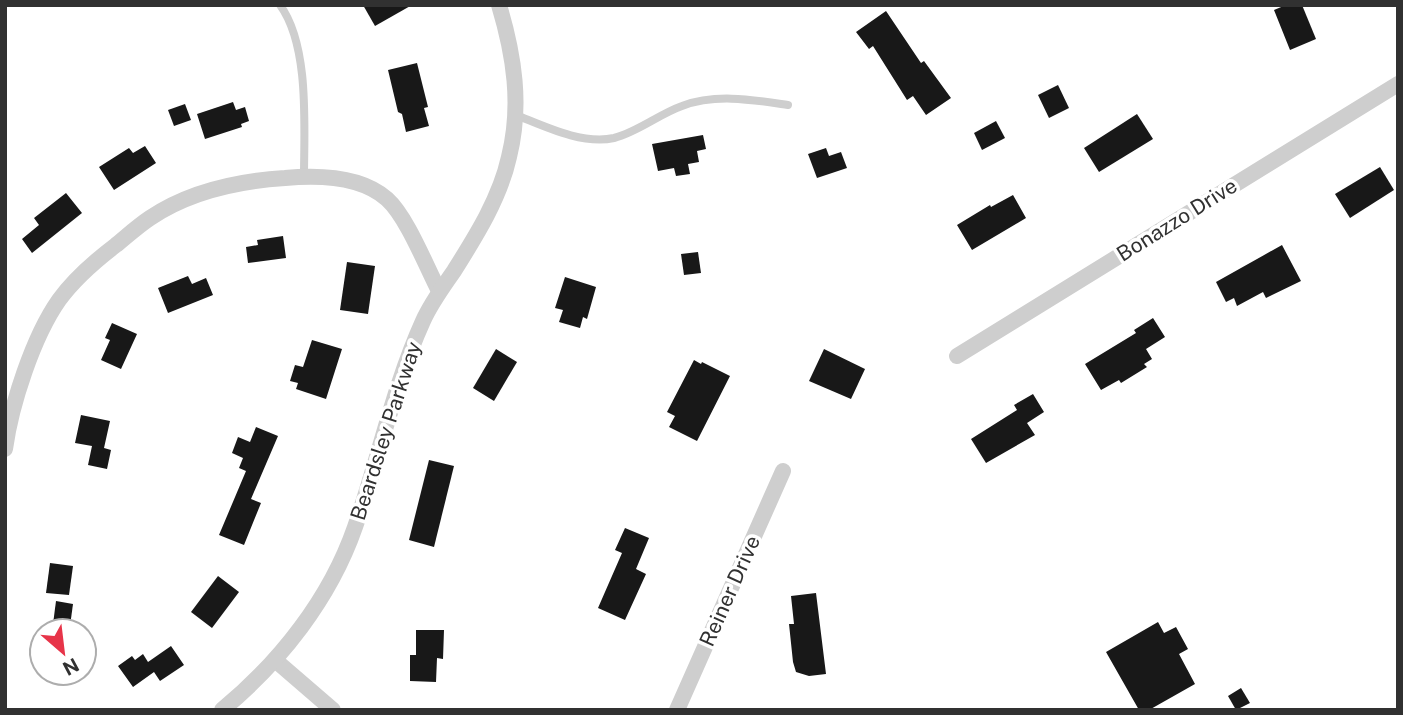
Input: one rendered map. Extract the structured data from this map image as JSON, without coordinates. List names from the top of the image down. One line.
{"streets":{"street":["Bonazzo Drive","Beardsley Parkway","Reiner Drive"]},"north":"bottom right"}
